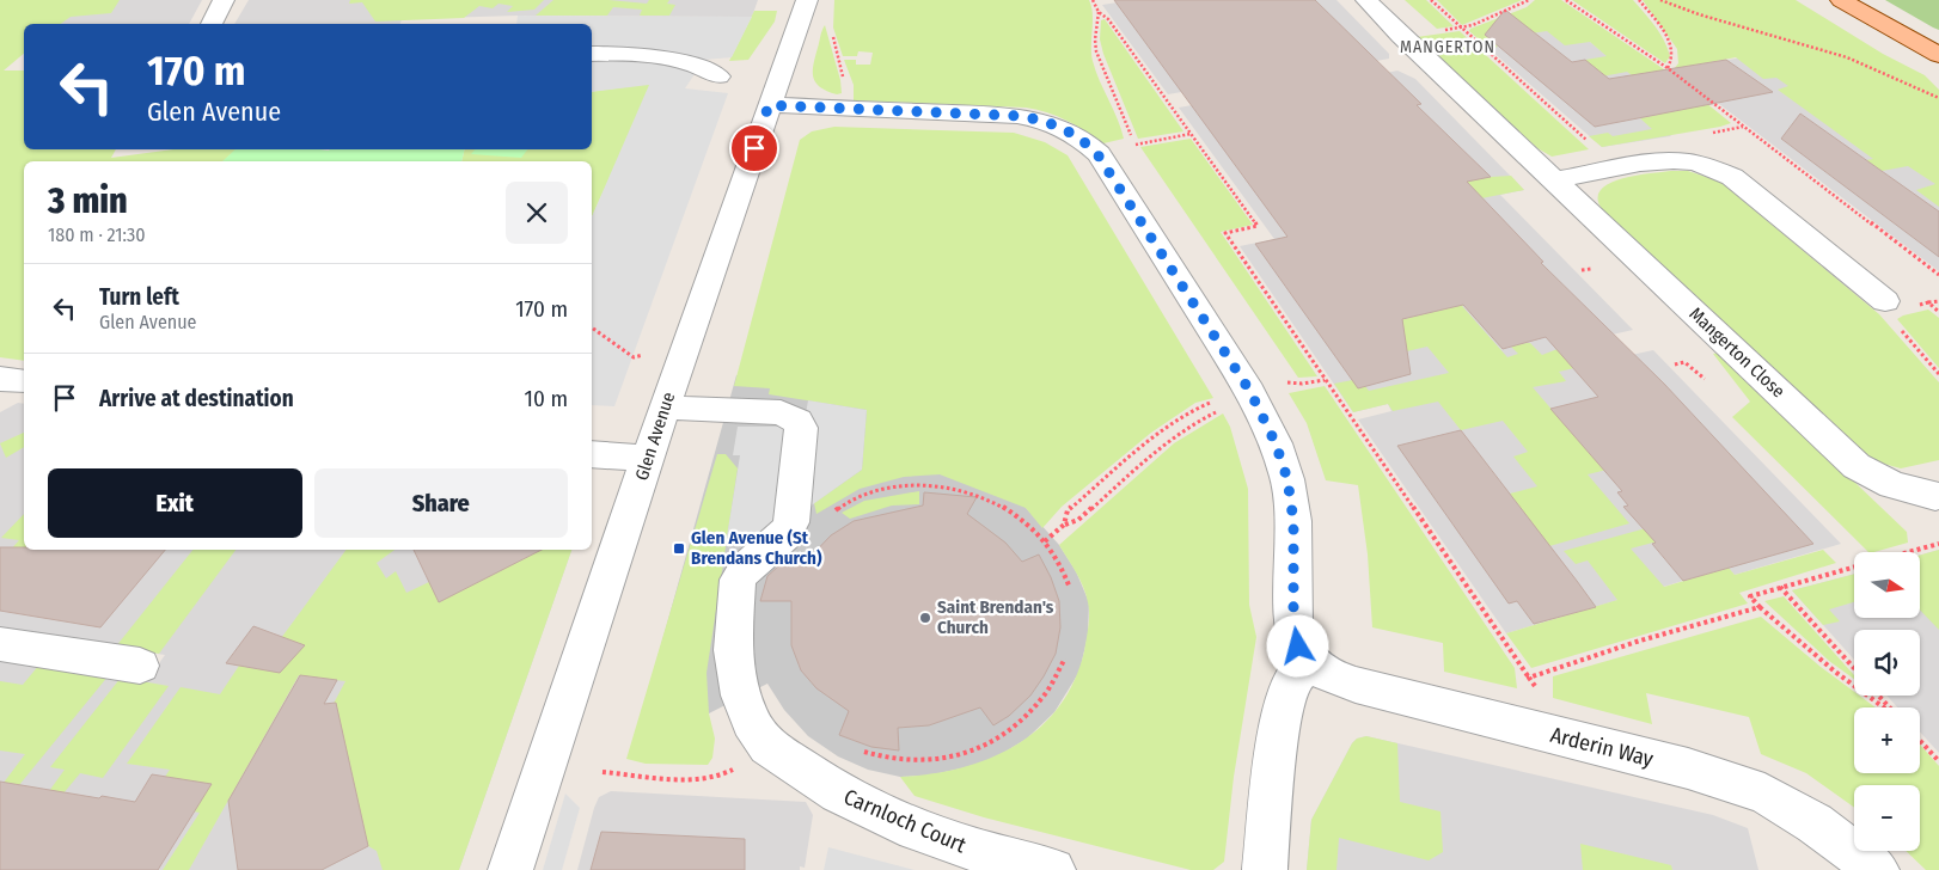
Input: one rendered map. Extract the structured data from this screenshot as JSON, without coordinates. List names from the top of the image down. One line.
{"streets":{"street":["Mangerton Close","Glen Avenue","Arderin Way","Carnloch Court"]},"crossings":[["Glen Avenue","Arderin Way"],["Glen Avenue","Carnloch Court"]],"districts":["MANGERTON"],"places":{"transit":["Glen Avenue (St Brendans Church)"],"other":["Saint Brendan's Church"]},"north":"right","page":{"turn":["170 m","Glen Avenue"],"heading":["3 min","180 m · 21:30"],"list":[{"name":"Turn left","note":"Glen Avenue","value":"170 m"},{"name":"Arrive at destination","value":"10 m"}],"buttons":["Exit","Share"],"map_buttons":["+","−"]}}
